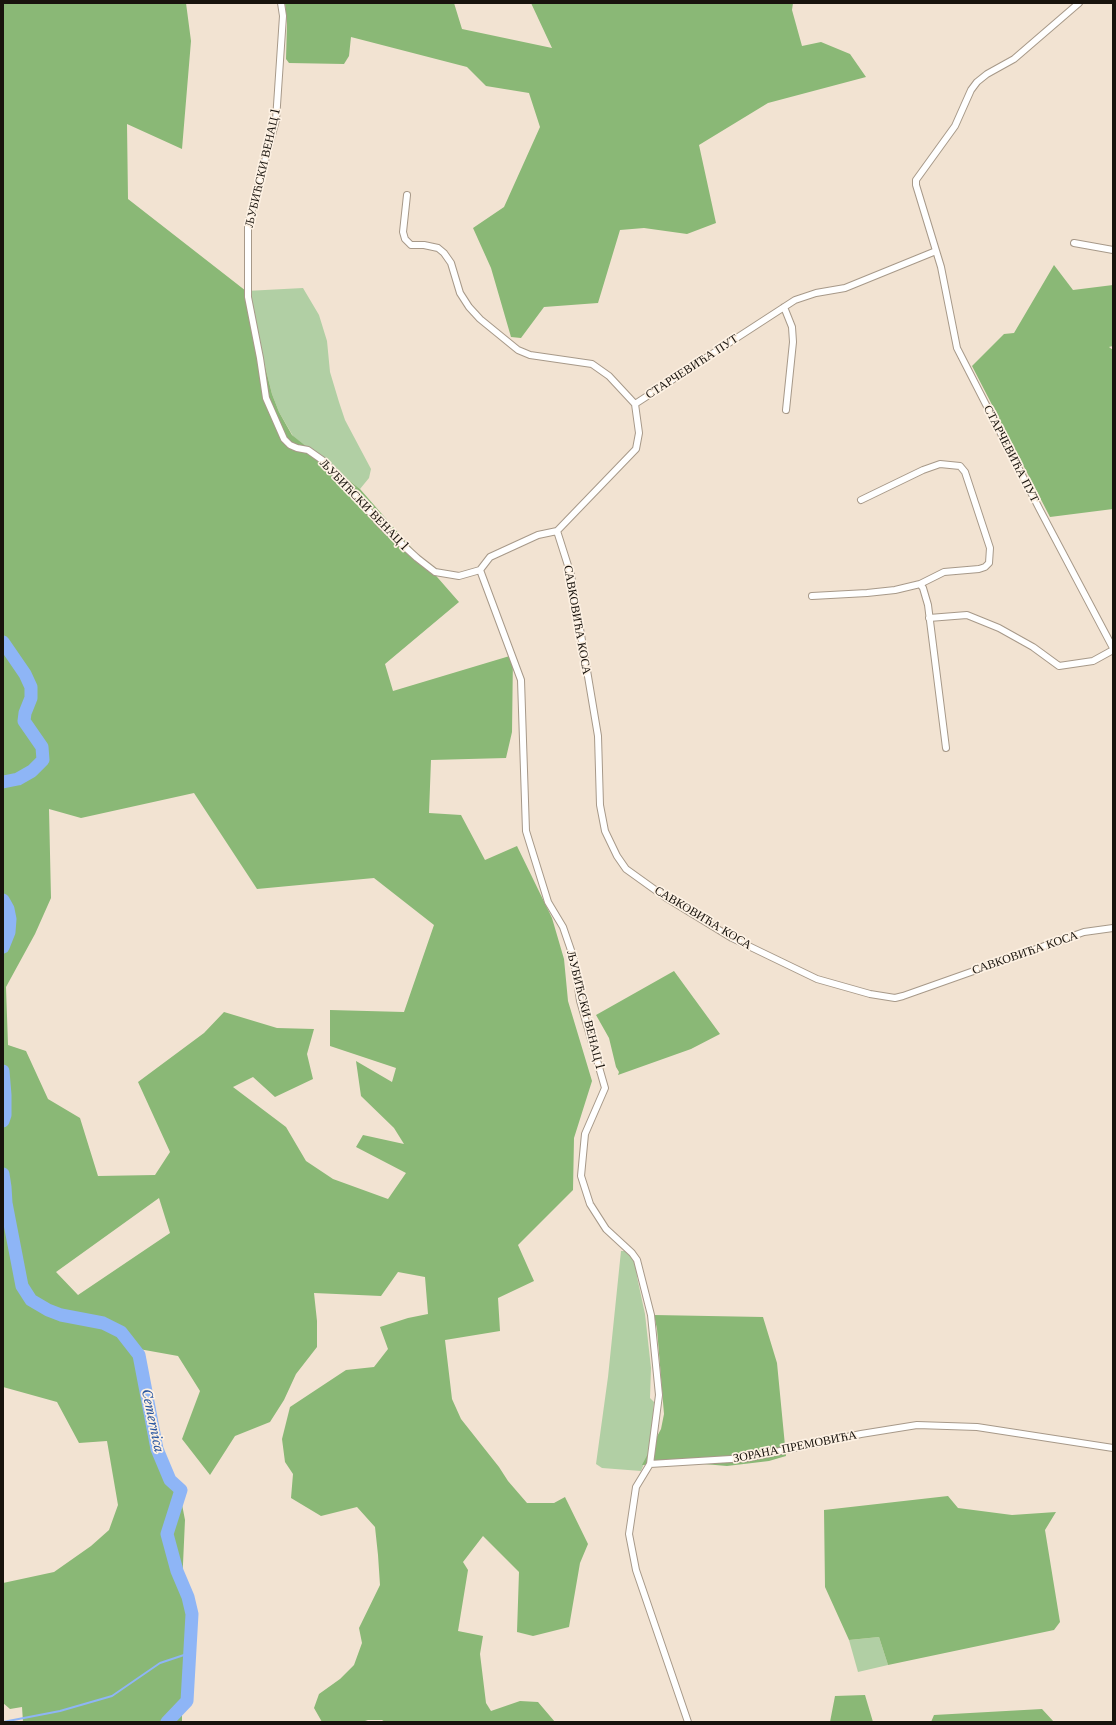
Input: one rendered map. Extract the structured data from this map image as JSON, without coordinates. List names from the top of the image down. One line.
{"streets":{"street":["ЉУБИЋСКИ ВЕНАЦ 1","СТАРЧЕВИЋА ПУТ","САВКОВИЋА КОСА","ЗОРАНА ПРЕМОВИЋА"]},"crossings":[["ЉУБИЋСКИ ВЕНАЦ 1","ЗОРАНА ПРЕМОВИЋА"]],"water":["Cemernica"]}
